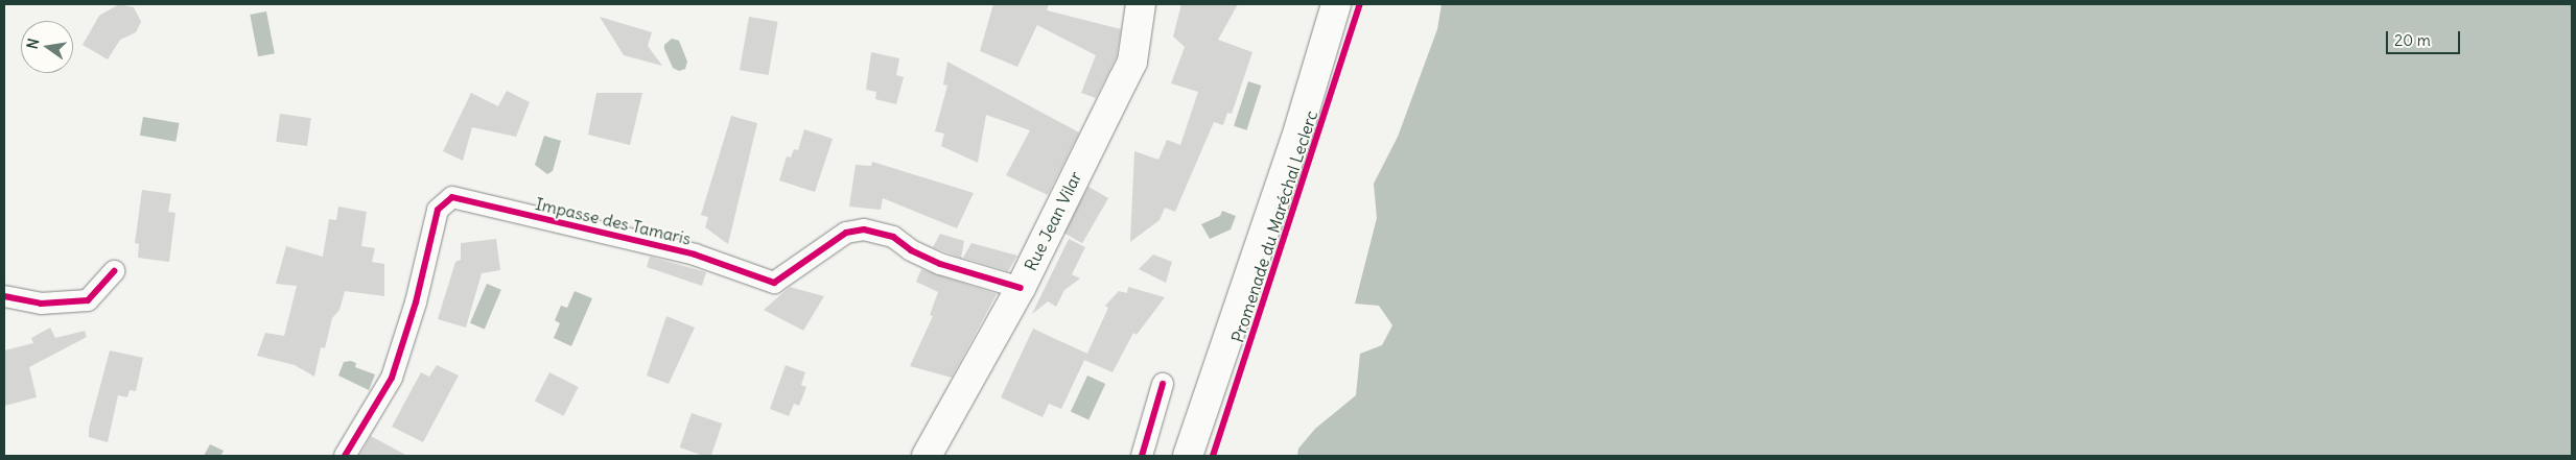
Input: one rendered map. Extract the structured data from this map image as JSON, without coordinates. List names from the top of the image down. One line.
{"streets":{"street":["Impasse des Tamaris","Rue Jean Vilar","Promenade du Maréchal Leclerc"]},"crossings":[["Impasse des Tamaris","Rue Jean Vilar"]],"scale_bar":"20 m","north":"left"}
